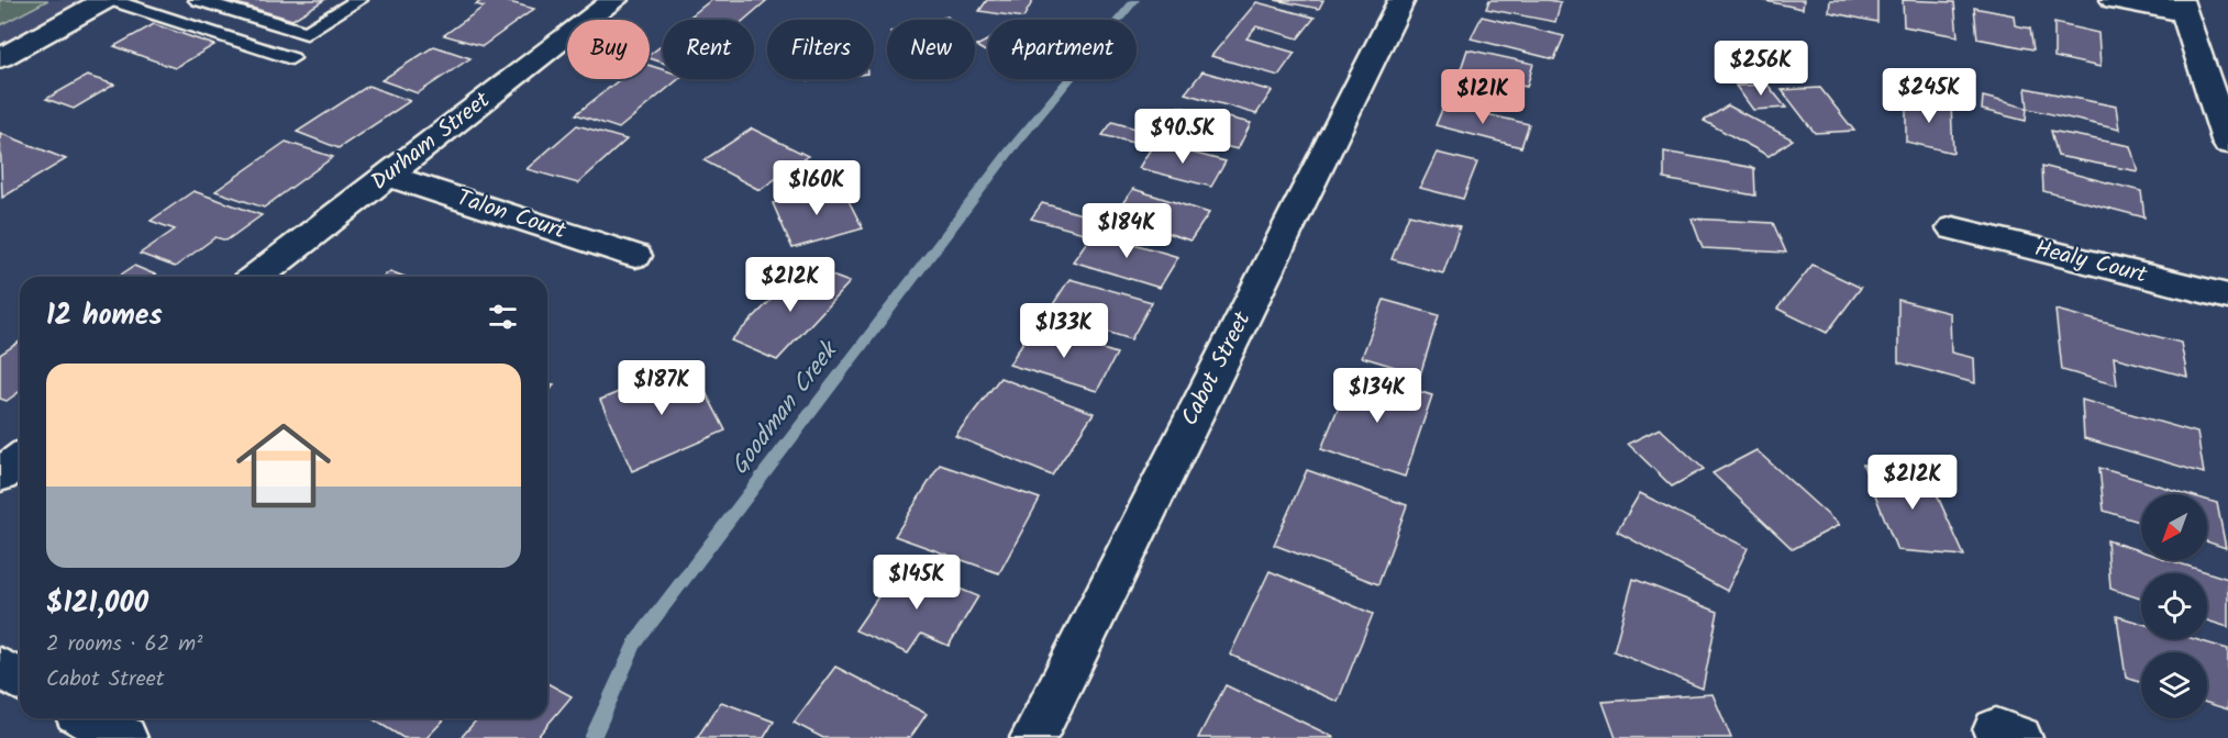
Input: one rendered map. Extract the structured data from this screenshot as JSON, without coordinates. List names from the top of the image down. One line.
{"streets":{"street":["Durham Street","Talon Court","Healy Court","Cabot Street"]},"crossings":[["Durham Street","Talon Court"]],"water":["Goodman Creek"],"north":"bottom left","page":{"chip":["Buy","Rent","Filters","New","Apartment"],"price":["$256K","$245K","$121K","$90.5K","$160K","$184K","$212K","$133K","$187K","$134K","$212K","$145K"],"heading":"12 homes","list":[{"name":"$121,000","note":"2 rooms · 62 m² · Cabot Street"}]}}
